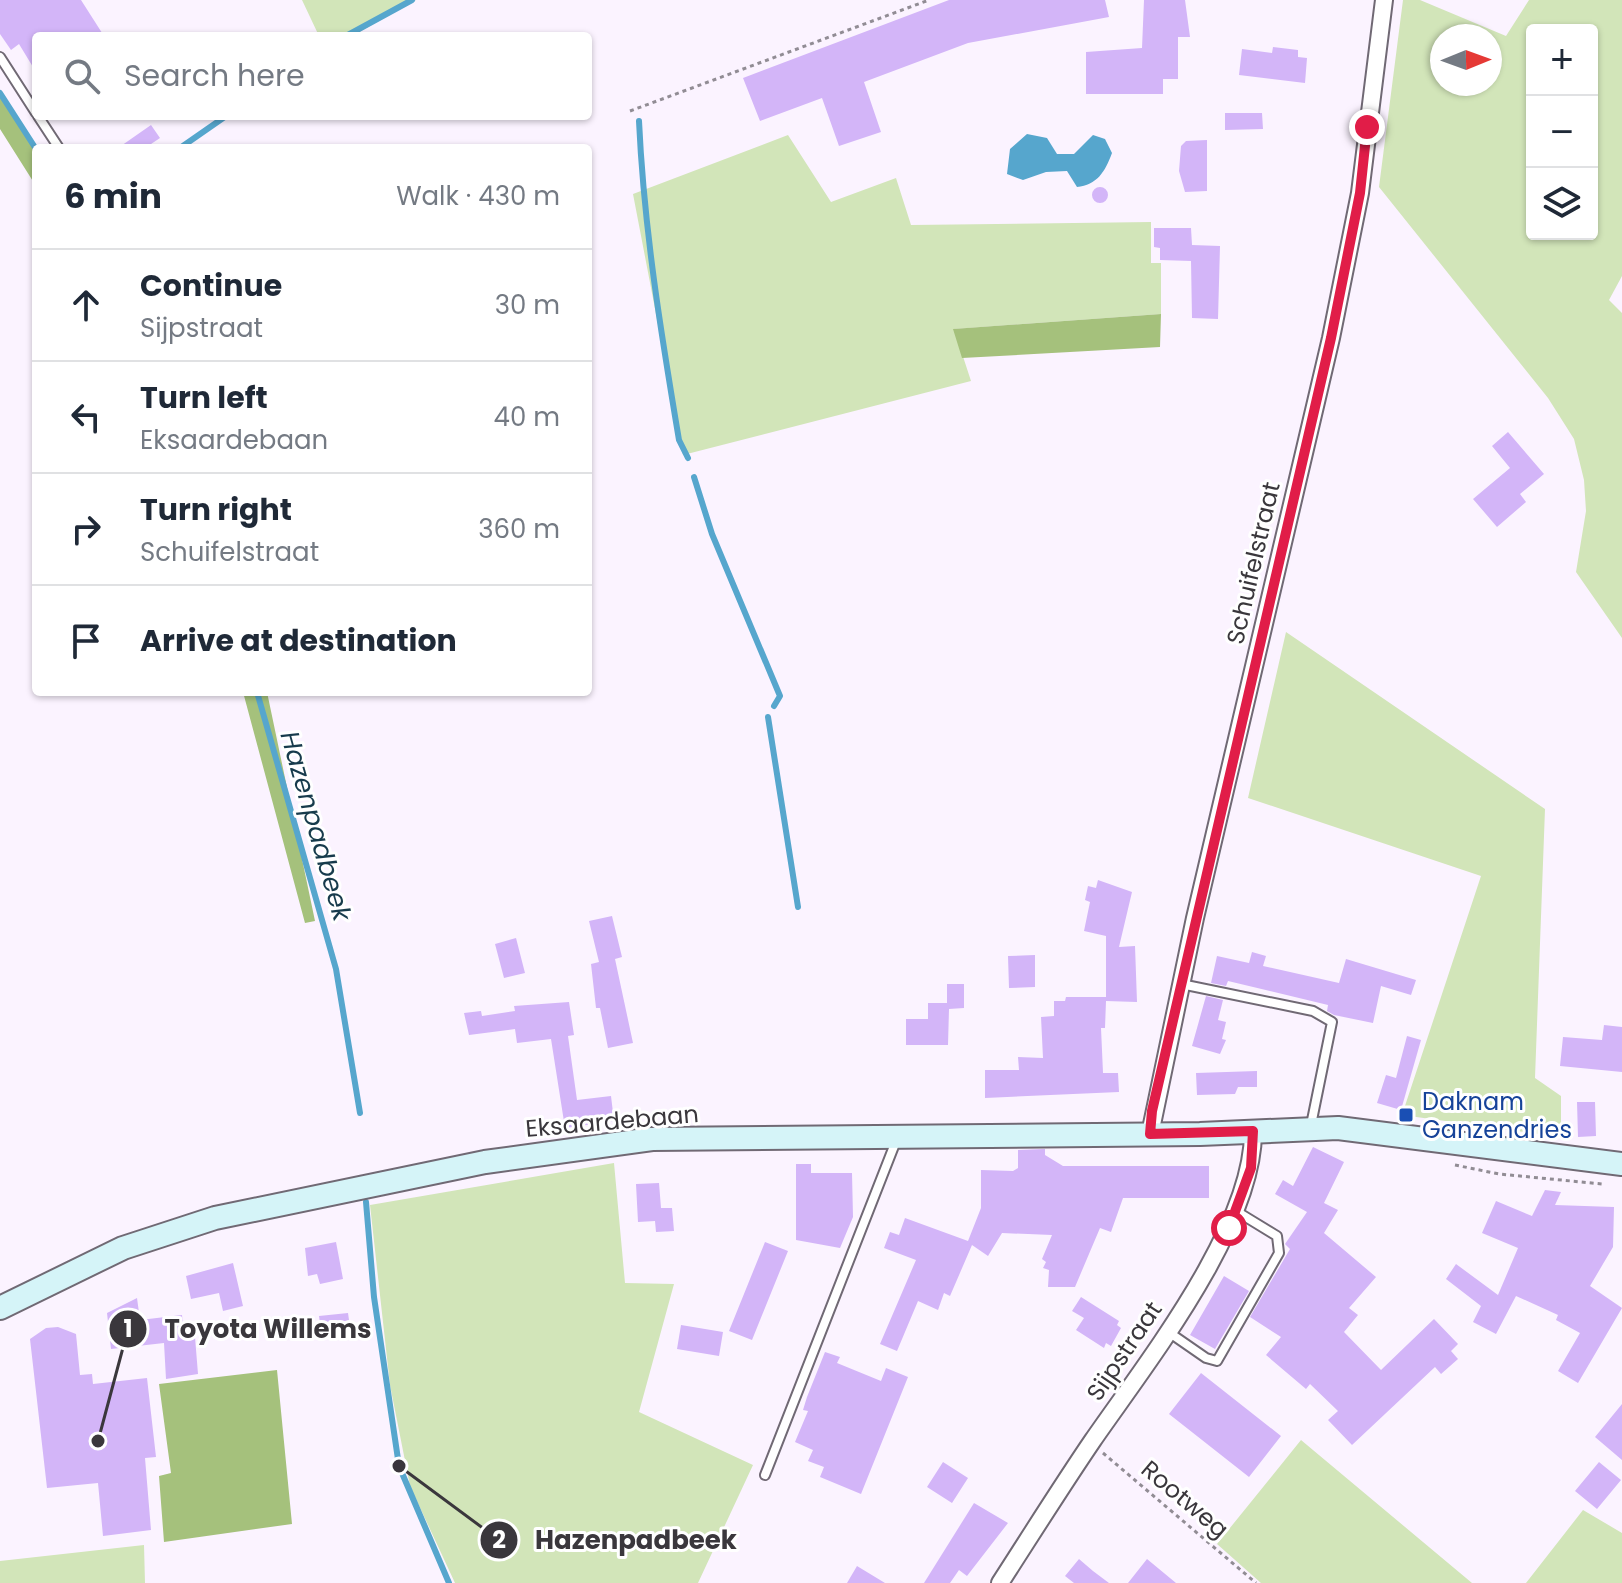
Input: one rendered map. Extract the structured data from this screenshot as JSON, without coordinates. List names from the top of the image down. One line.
{"streets":{"main road":["Eksaardebaan"],"street":["Schuifelstraat","Sijpstraat"],"path":["Rootweg"]},"crossings":[["Schuifelstraat","Eksaardebaan"],["Eksaardebaan","Sijpstraat"],["Sijpstraat","Rootweg"]],"water":["Hazenpadbeek"],"places":{"transit":["Daknam Ganzendries"],"other":["Toyota Willems","Hazenpadbeek"]},"north":"right","page":{"map_buttons":["+","−"],"search":"Search here","heading":["6 min","Walk · 430 m"],"list":[["Continue","Sijpstraat","30 m"],["Turn left","Eksaardebaan","40 m"],["Turn right","Schuifelstraat","360 m"],"Arrive at destination"]}}
